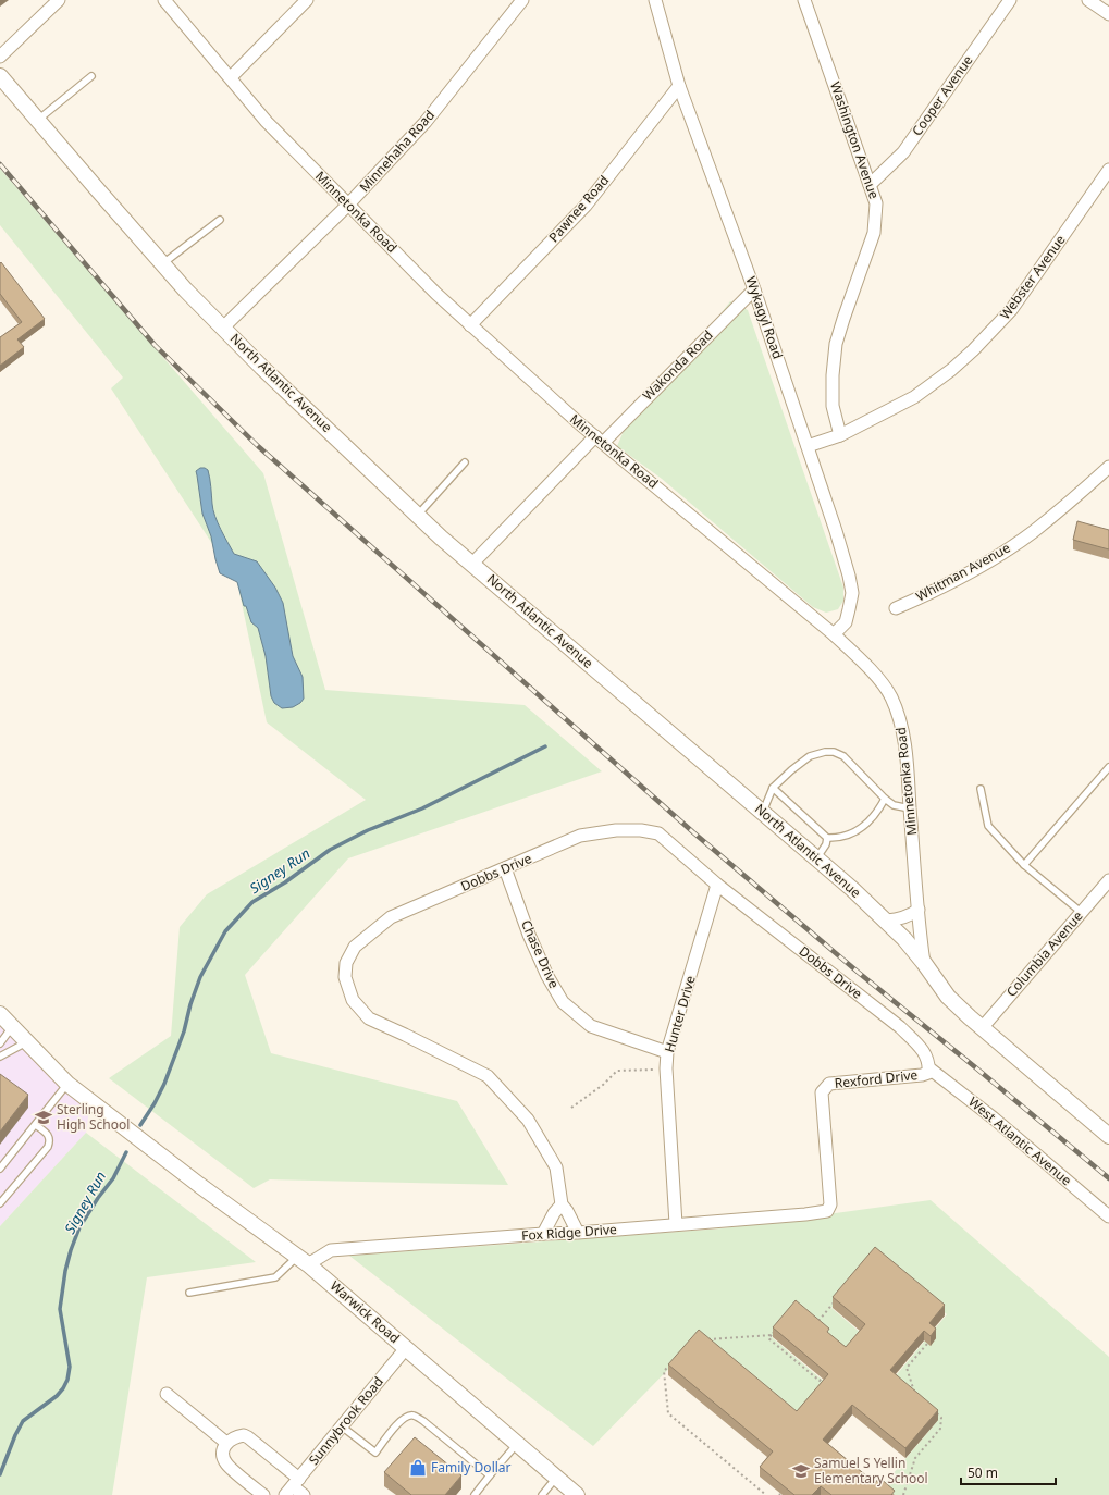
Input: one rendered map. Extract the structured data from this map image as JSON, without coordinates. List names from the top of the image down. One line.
{"streets":{"street":["Cooper Avenue","Washington Avenue","Minnehaha Road","Pawnee Road","Minnetonka Road","Webster Avenue","Wykagyl Road","Wakonda Road","North Atlantic Avenue","Whitman Avenue","Dobbs Drive","Chase Drive","Columbia Avenue","Hunter Drive","Rexford Drive","West Atlantic Avenue","Fox Ridge Drive","Warwick Road","Sunnybrook Road"]},"crossings":[["Cooper Avenue","Washington Avenue"],["Washington Avenue","Webster Avenue"],["Minnehaha Road","Minnetonka Road"],["Minnehaha Road","North Atlantic Avenue"],["Pawnee Road","Minnetonka Road"],["Pawnee Road","Wykagyl Road"],["Minnetonka Road","Wykagyl Road"],["Minnetonka Road","Wakonda Road"],["Minnetonka Road","North Atlantic Avenue"],["Webster Avenue","Wykagyl Road"],["Wykagyl Road","Wakonda Road"],["Wakonda Road","North Atlantic Avenue"],["North Atlantic Avenue","Columbia Avenue"],["Dobbs Drive","Chase Drive"],["Dobbs Drive","Hunter Drive"],["Dobbs Drive","Rexford Drive"],["Dobbs Drive","West Atlantic Avenue"],["Dobbs Drive","Fox Ridge Drive"],["Chase Drive","Hunter Drive"],["Hunter Drive","Fox Ridge Drive"],["Rexford Drive","West Atlantic Avenue"],["Rexford Drive","Fox Ridge Drive"],["Fox Ridge Drive","Warwick Road"],["Warwick Road","Sunnybrook Road"]],"water":["Signey Run"],"places":{"school or university":["Sterling High School","Samuel S Yellin Elementary School"],"shop":["Family Dollar"]},"scale_bar":"50 m"}
